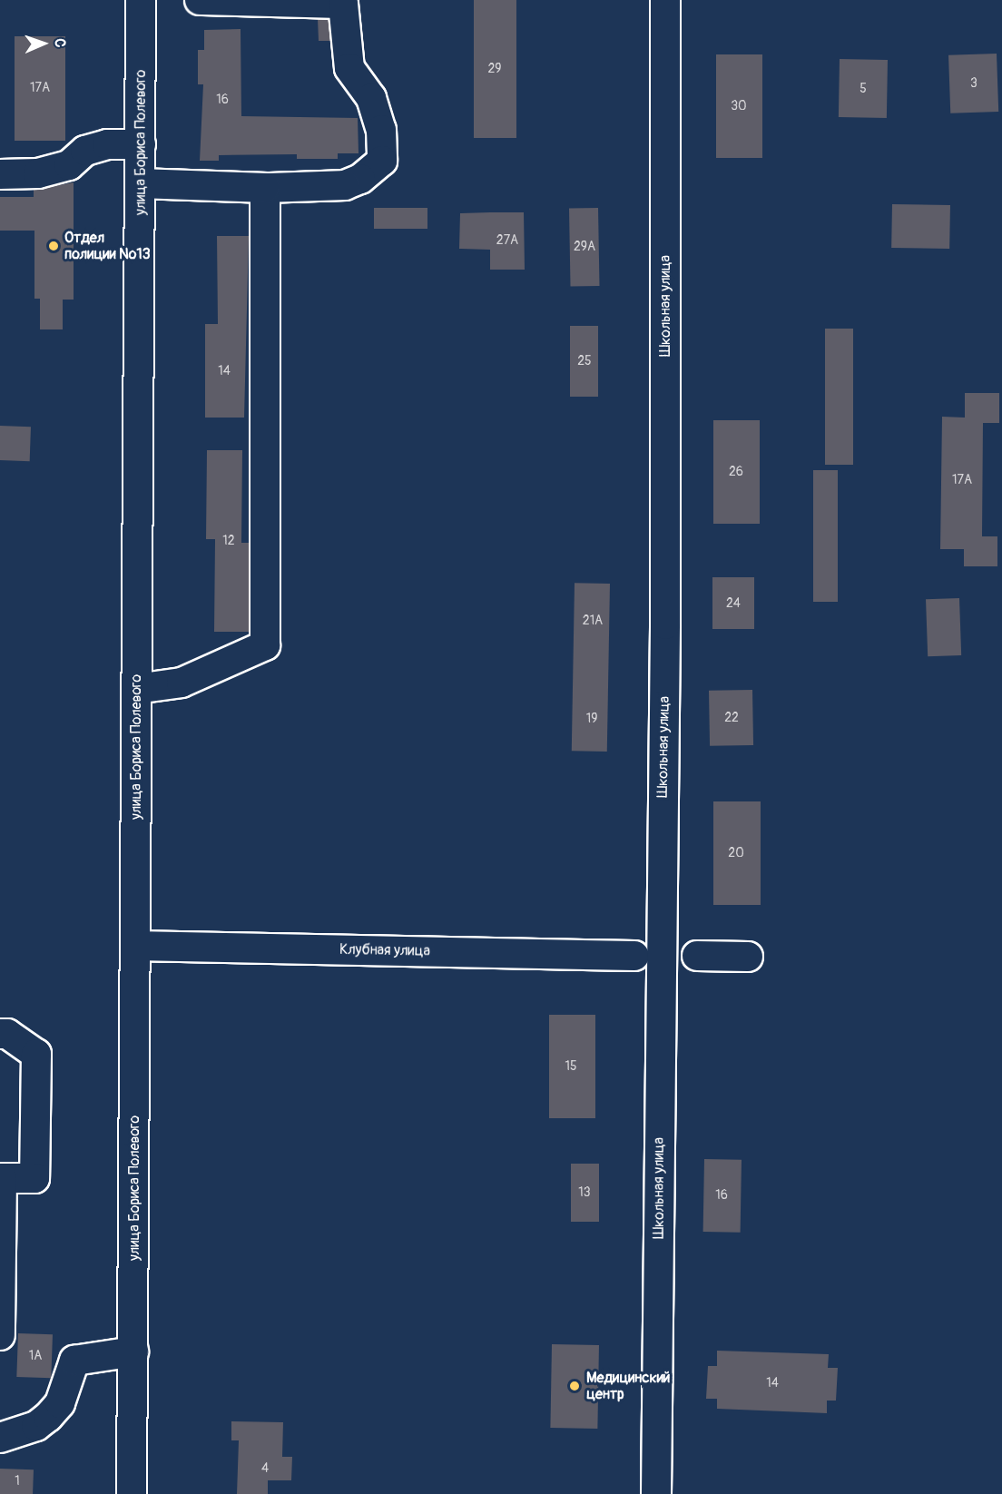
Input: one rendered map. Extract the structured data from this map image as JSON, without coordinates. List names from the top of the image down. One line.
{"streets":{"street":["улица Бориса Полевого","Школьная улица","Клубная улица"]},"crossings":[["улица Бориса Полевого","Клубная улица"]],"places":["Отдел полиции №13","Медицинский центр"],"house_numbers":["29","3","17А","5","16","30","27А","29А","25","14","26","17А","12","24","21А","22","19","20","15","13","16","1А","14","4","1"],"north":"right"}
